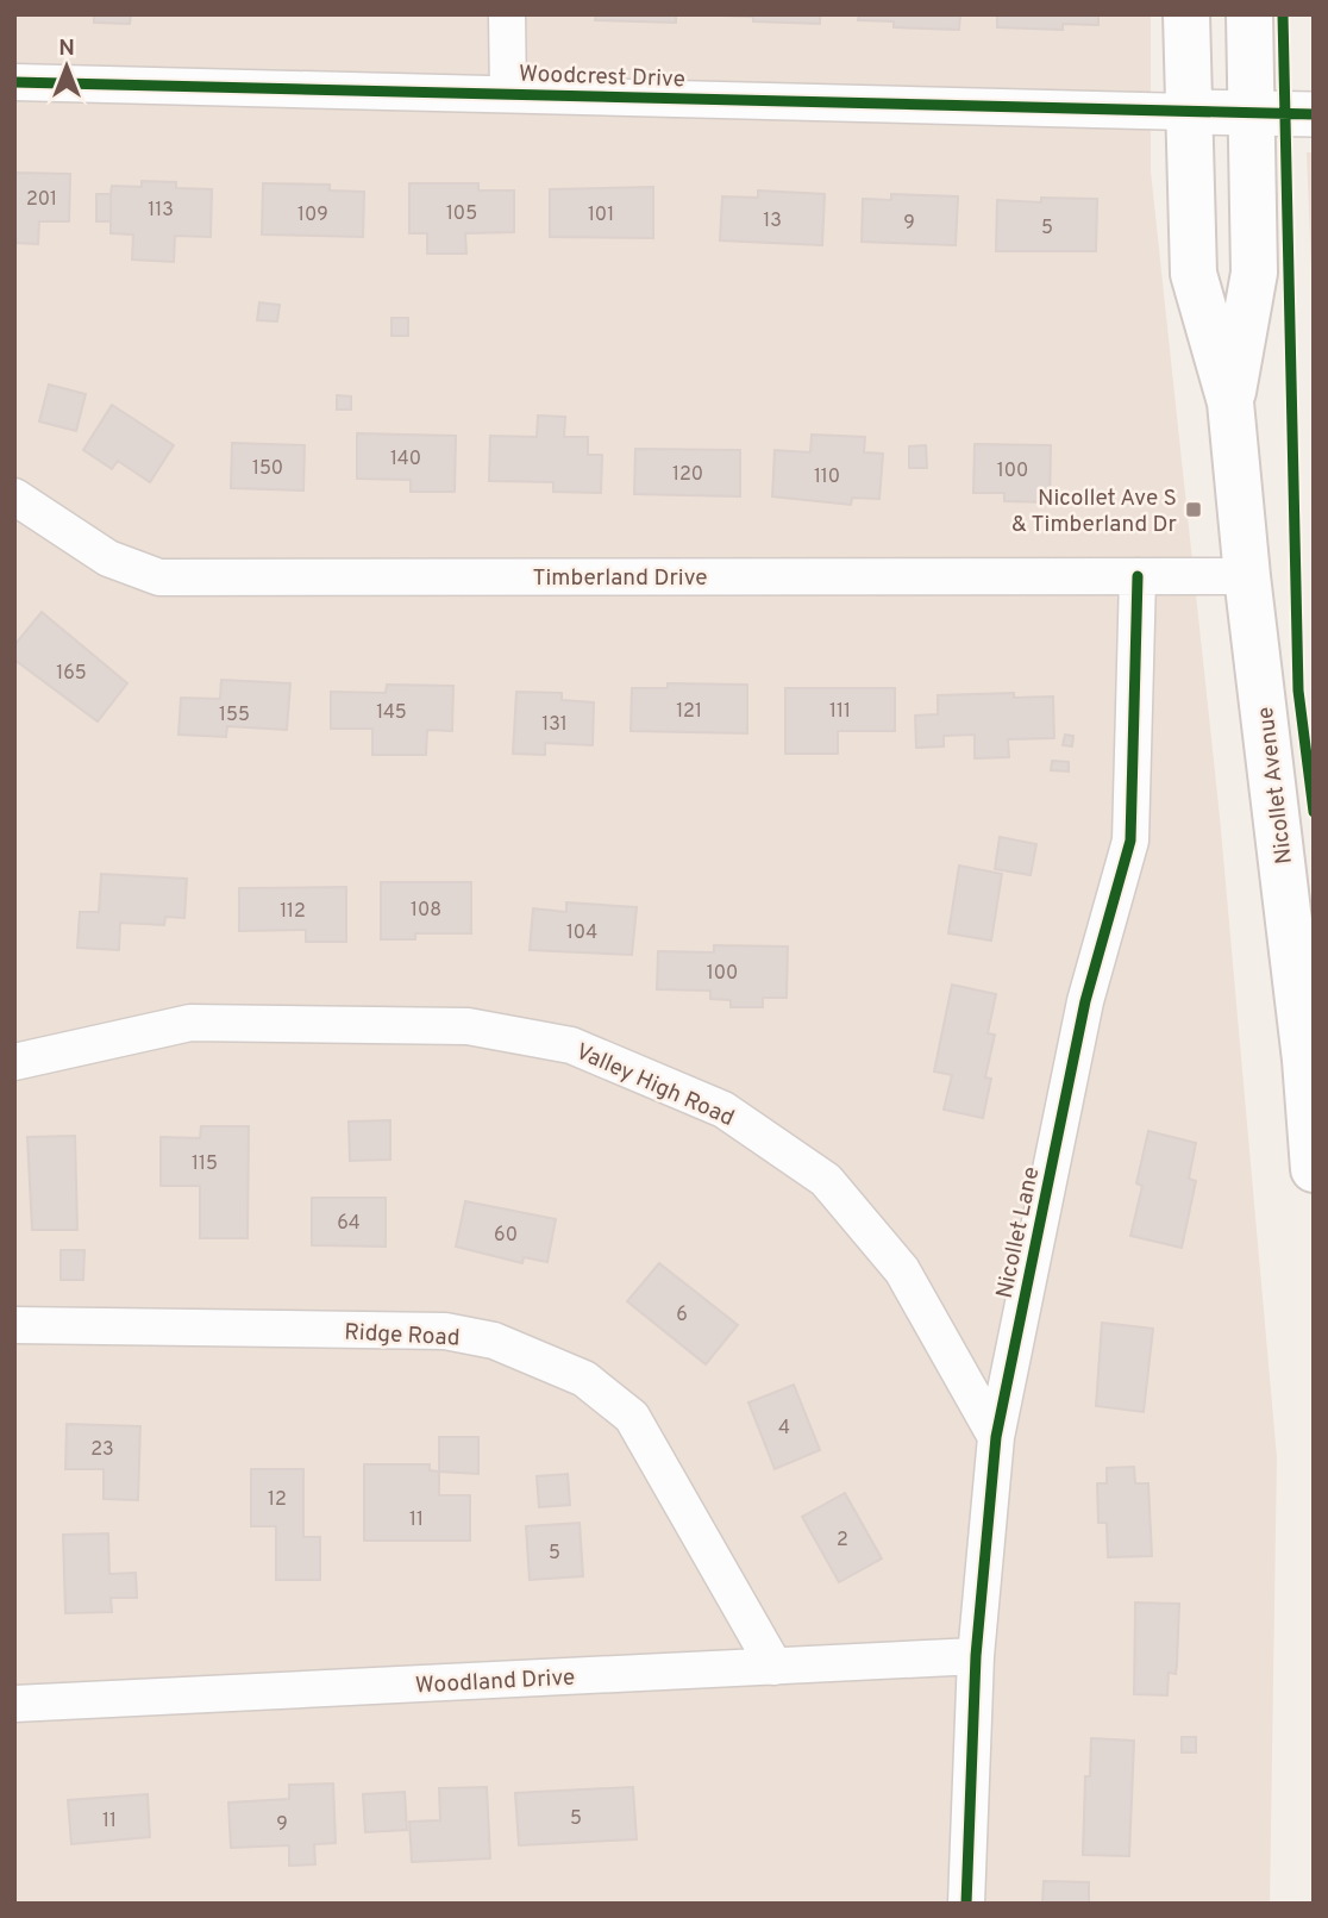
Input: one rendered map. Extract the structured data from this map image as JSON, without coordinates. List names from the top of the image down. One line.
{"streets":{"main road":["Nicollet Avenue"],"street":["Woodcrest Drive","Timberland Drive","Valley High Road","Nicollet Lane","Ridge Road","Woodland Drive"]},"crossings":[["Woodcrest Drive","Nicollet Avenue"],["Timberland Drive","Nicollet Avenue"],["Timberland Drive","Nicollet Lane"],["Valley High Road","Nicollet Lane"],["Nicollet Lane","Woodland Drive"],["Ridge Road","Woodland Drive"]],"places":{"transit":["Nicollet Ave S & Timberland Dr"]},"house_numbers":["201","113","105","109","101","13","9","5","140","150","100","120","110","165","121","111","145","155","131","108","112","104","100","115","64","60","6","4","23","12","11","2","5","5","11","9"],"north":"top"}
